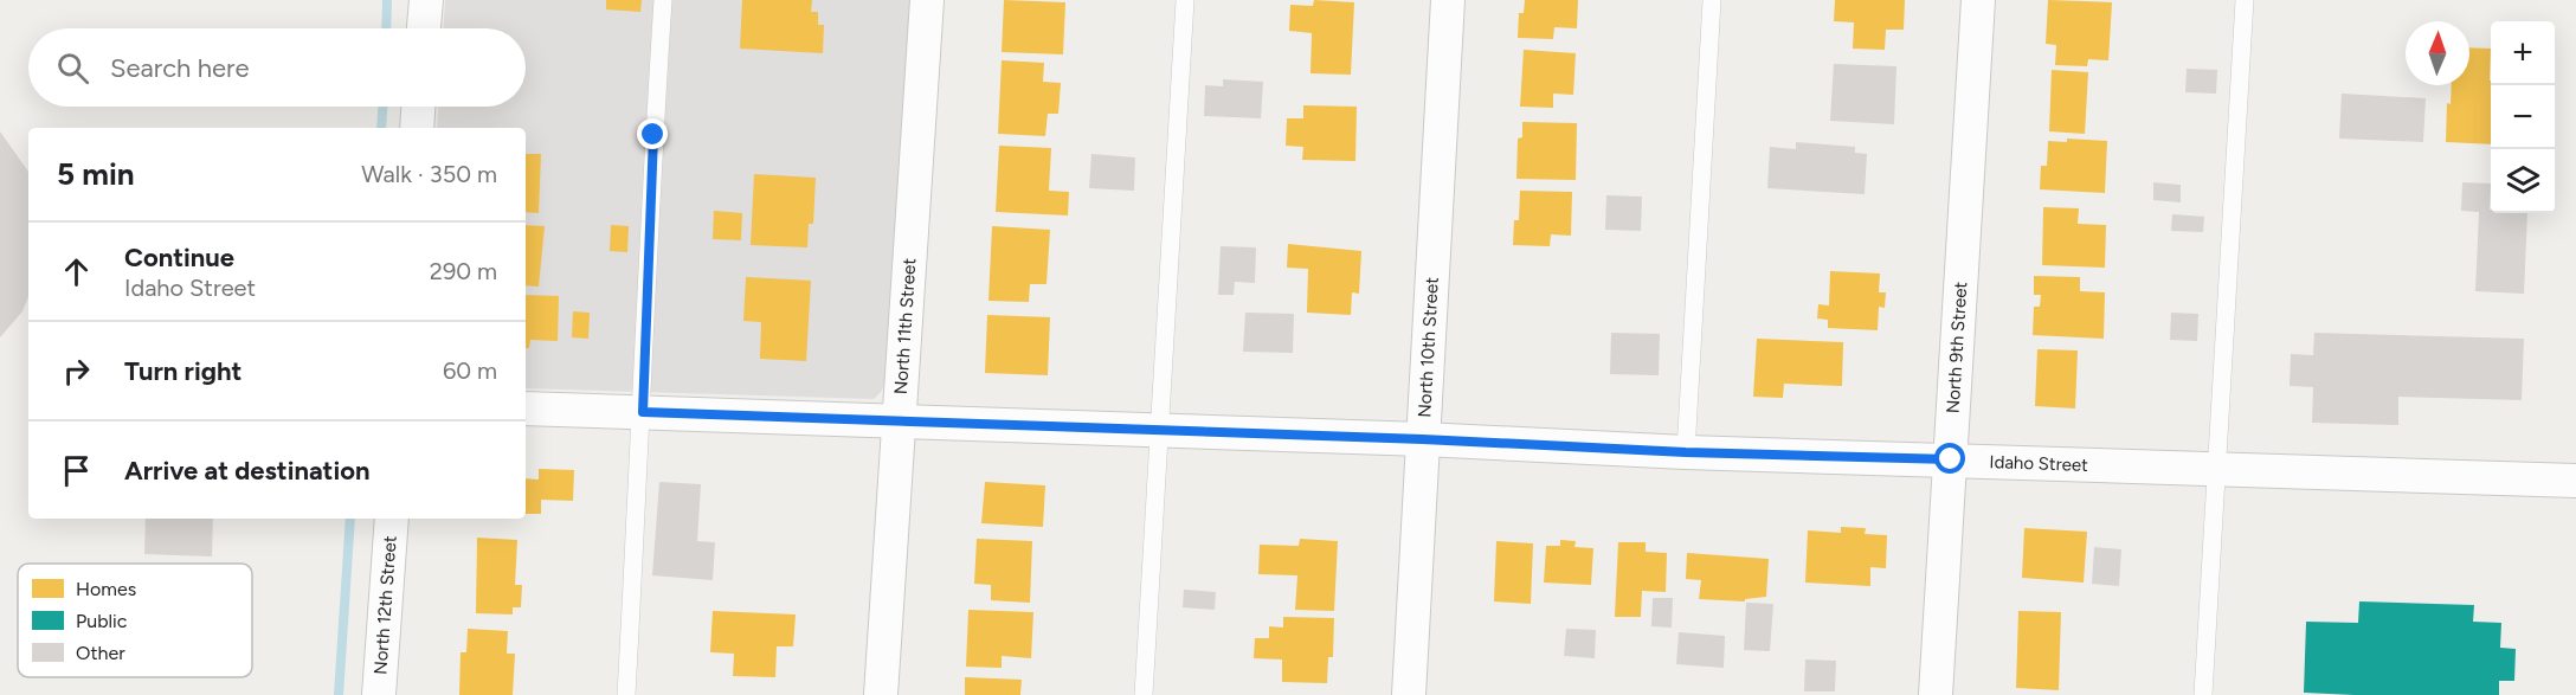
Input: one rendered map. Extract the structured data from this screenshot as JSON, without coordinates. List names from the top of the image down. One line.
{"streets":{"street":["North 11th Street","North 10th Street","North 9th Street","Idaho Street","North 12th Street"]},"crossings":[["North 11th Street","Idaho Street"],["North 10th Street","Idaho Street"],["North 9th Street","Idaho Street"]],"legend":["Homes","Public","Other"],"north":"top","page":{"map_buttons":["+","−"],"search":"Search here","heading":["5 min","Walk · 350 m"],"list":[["Continue","Idaho Street","290 m"],["Turn right","60 m"],"Arrive at destination"]}}
